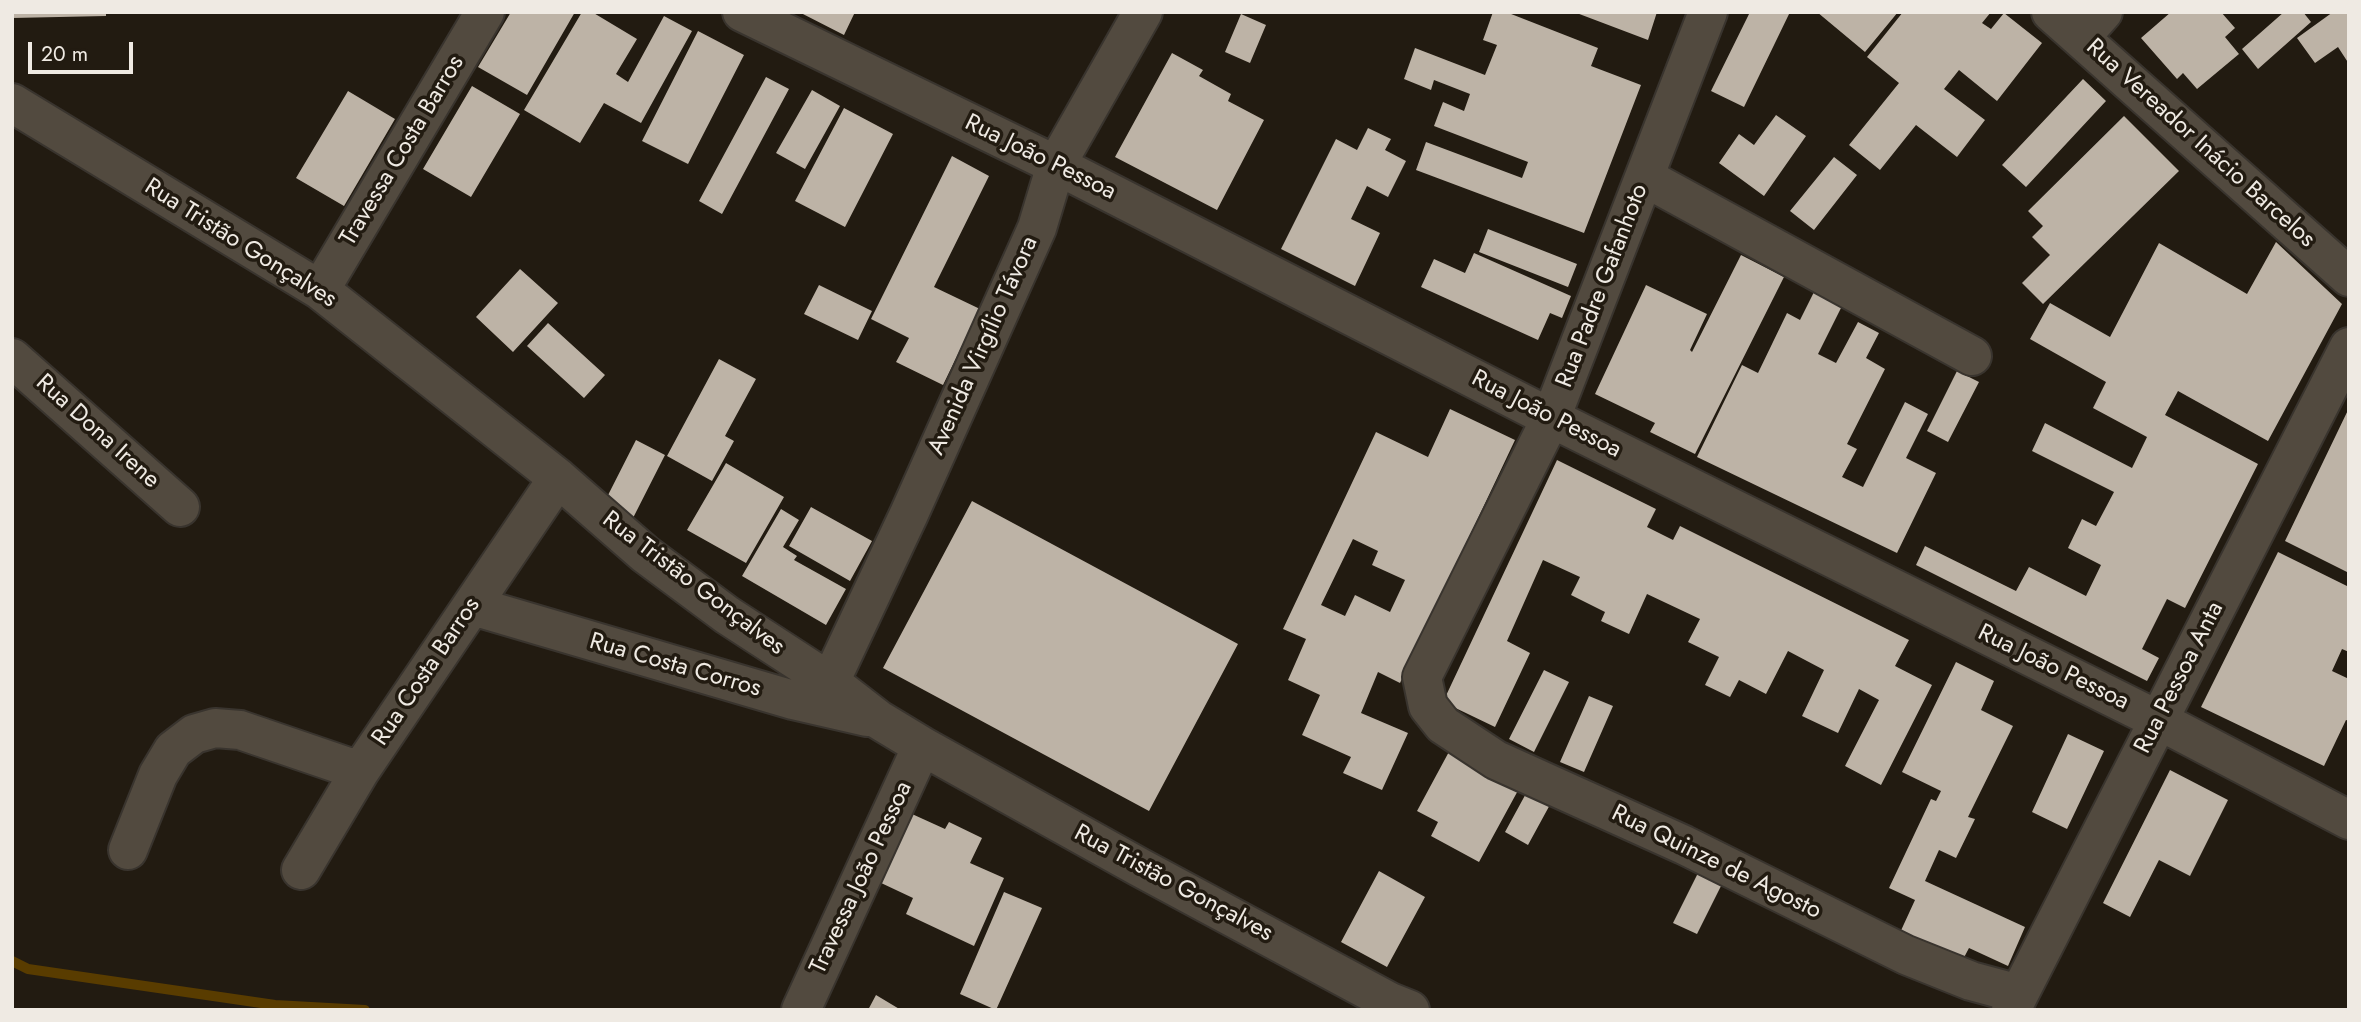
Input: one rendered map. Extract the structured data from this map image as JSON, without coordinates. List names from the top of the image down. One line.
{"streets":{"street":["Rua Vereador Inácio Barcelos","Travessa Costa Barros","Rua João Pessoa","Rua Tristão Gonçalves","Rua Padre Gafanhoto","Avenida Virgílio Távora","Rua Dona Irene","Rua Costa Corros","Rua Costa Barros","Rua Pessoa Anta","Rua Quinze de Agosto","Travessa João Pessoa"]},"crossings":[["Travessa Costa Barros","Rua Tristão Gonçalves"],["Rua João Pessoa","Rua Padre Gafanhoto"],["Rua João Pessoa","Avenida Virgílio Távora"],["Rua João Pessoa","Rua Pessoa Anta"],["Rua Tristão Gonçalves","Avenida Virgílio Távora"],["Rua Tristão Gonçalves","Rua Costa Corros"],["Rua Tristão Gonçalves","Rua Costa Barros"],["Rua Tristão Gonçalves","Travessa João Pessoa"],["Rua Padre Gafanhoto","Rua Quinze de Agosto"],["Rua Costa Corros","Rua Costa Barros"],["Rua Pessoa Anta","Rua Quinze de Agosto"]],"scale_bar":"20 m"}
